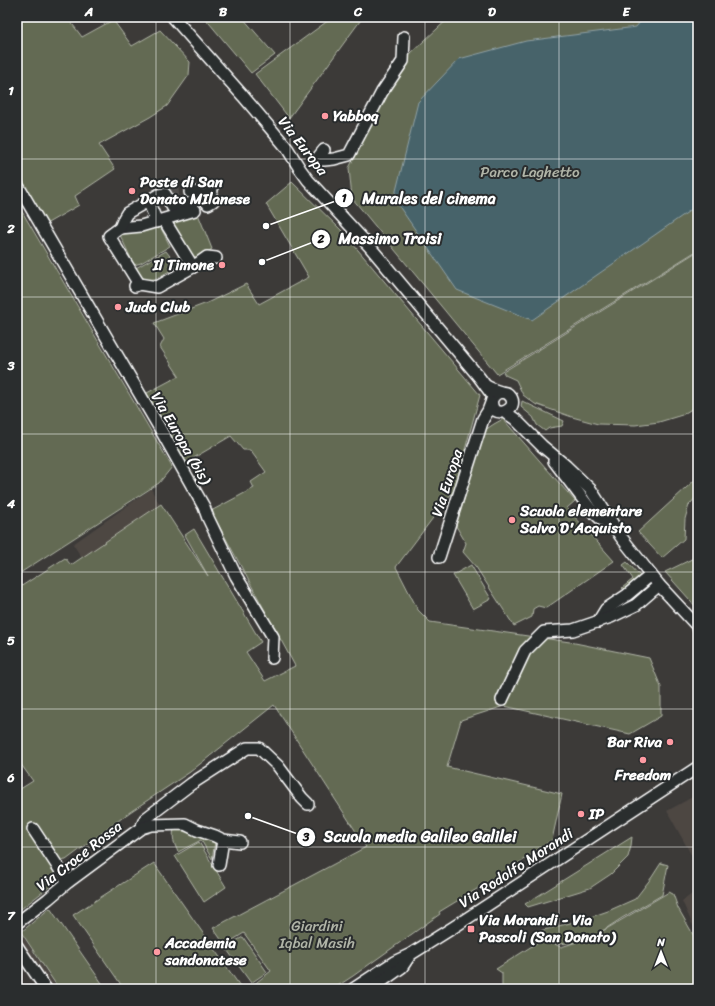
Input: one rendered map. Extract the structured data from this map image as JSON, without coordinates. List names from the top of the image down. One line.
{"streets":{"street":["Via Europa","Via Europa (bis)","Via Croce Rossa","Via Rodolfo Morandi"]},"parks":["Parco Laghetto","Giardini Iqbal Masih"],"places":{"other":["Yabboq","Poste di San Donato MIlanese","Murales del cinema","Massimo Troisi","Il Timone","Judo Club","Scuola elementare Salvo D'Acquisto","Bar Riva","Freedom","IP","Scuola media Galileo Galilei","Accademia sandonatese"],"transit":["Via Morandi - Via Pascoli (San Donato)"]},"north":"top","grid":{"columns":["A","B","C","D","E"],"rows":["1","2","3","4","5","6","7"]}}
